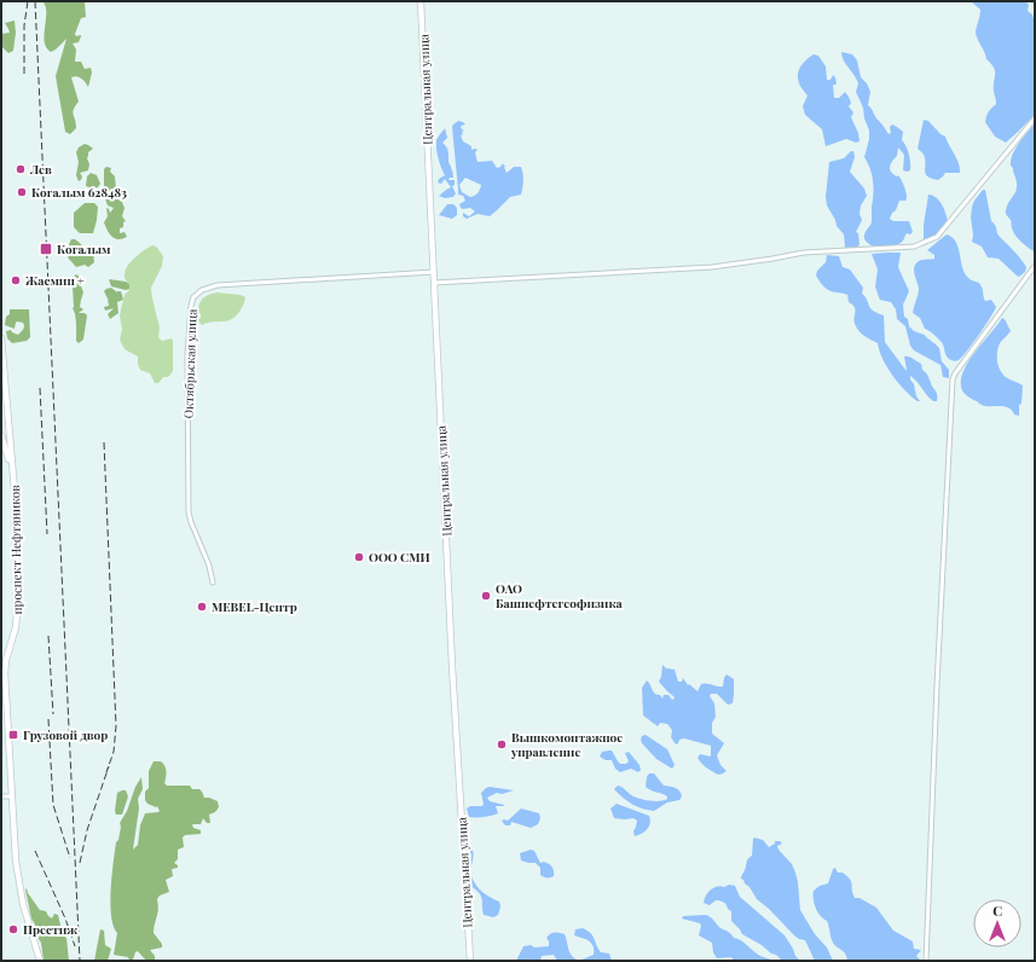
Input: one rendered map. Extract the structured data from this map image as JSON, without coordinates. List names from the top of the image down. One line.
{"streets":{"street":["Центральная улица","Октябрьская улица","проспект Нефтяников"]},"crossings":[["Центральная улица","Октябрьская улица"]],"places":{"other":["Лев","Когалым 628483","Жасмин +","ООО СМИ","ОАО Башнефтегеофизика","MEBEL-Центр","Вышкомонтажное управление","Престиж"],"transit":["Когалым","Грузовой двор"]},"north":"top"}
